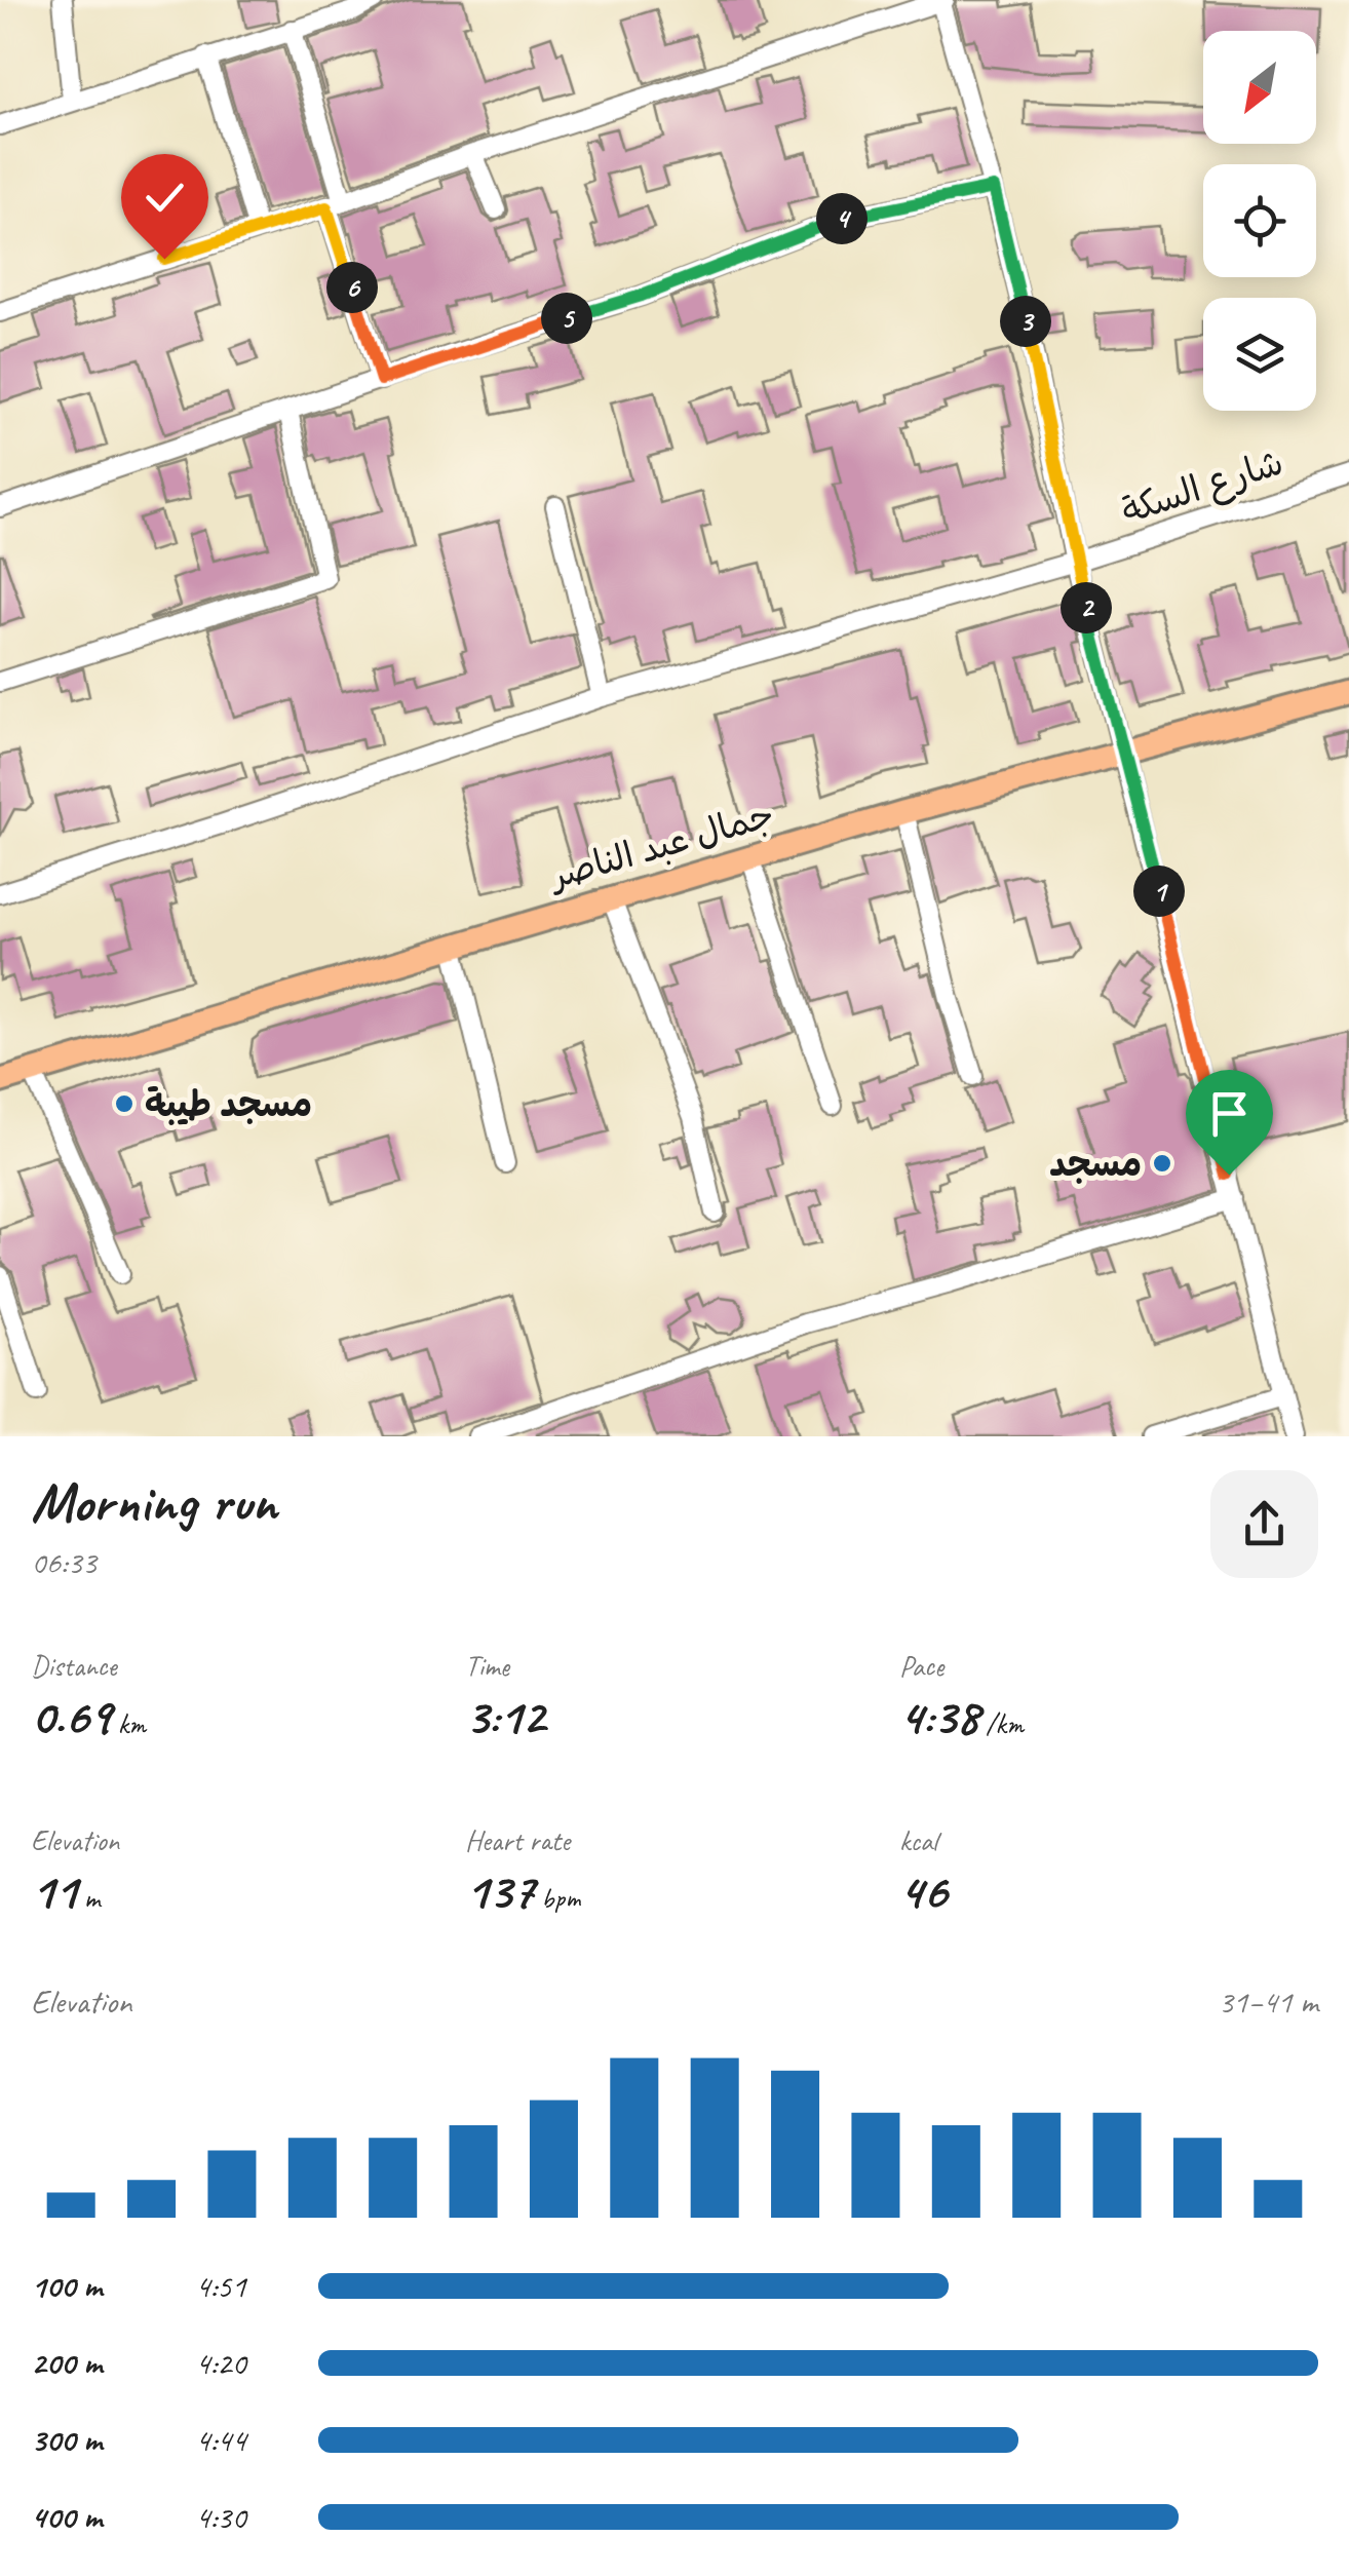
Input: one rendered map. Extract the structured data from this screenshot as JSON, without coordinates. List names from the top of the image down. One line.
{"streets":{"main road":["جمال عبد الناصر"],"street":["شارع السكة"]},"places":["مسجد طيبة","مسجد"],"north":"bottom left","page":{"pins":["4","6","5","3","2","1"],"heading":["Morning run","06:33"],"stats":[["Distance","0.69 km"],["Time","3:12"],["Pace","4:38 /km"],["Elevation","11 m"],["Heart rate","137 bpm"],["kcal","46"]],"chart":["Elevation","31–41 m"],"list":[{"name":"100 m","note":"4:51"},{"name":"200 m","note":"4:20"},{"name":"300 m","note":"4:44"},{"name":"400 m","note":"4:30"}]}}
